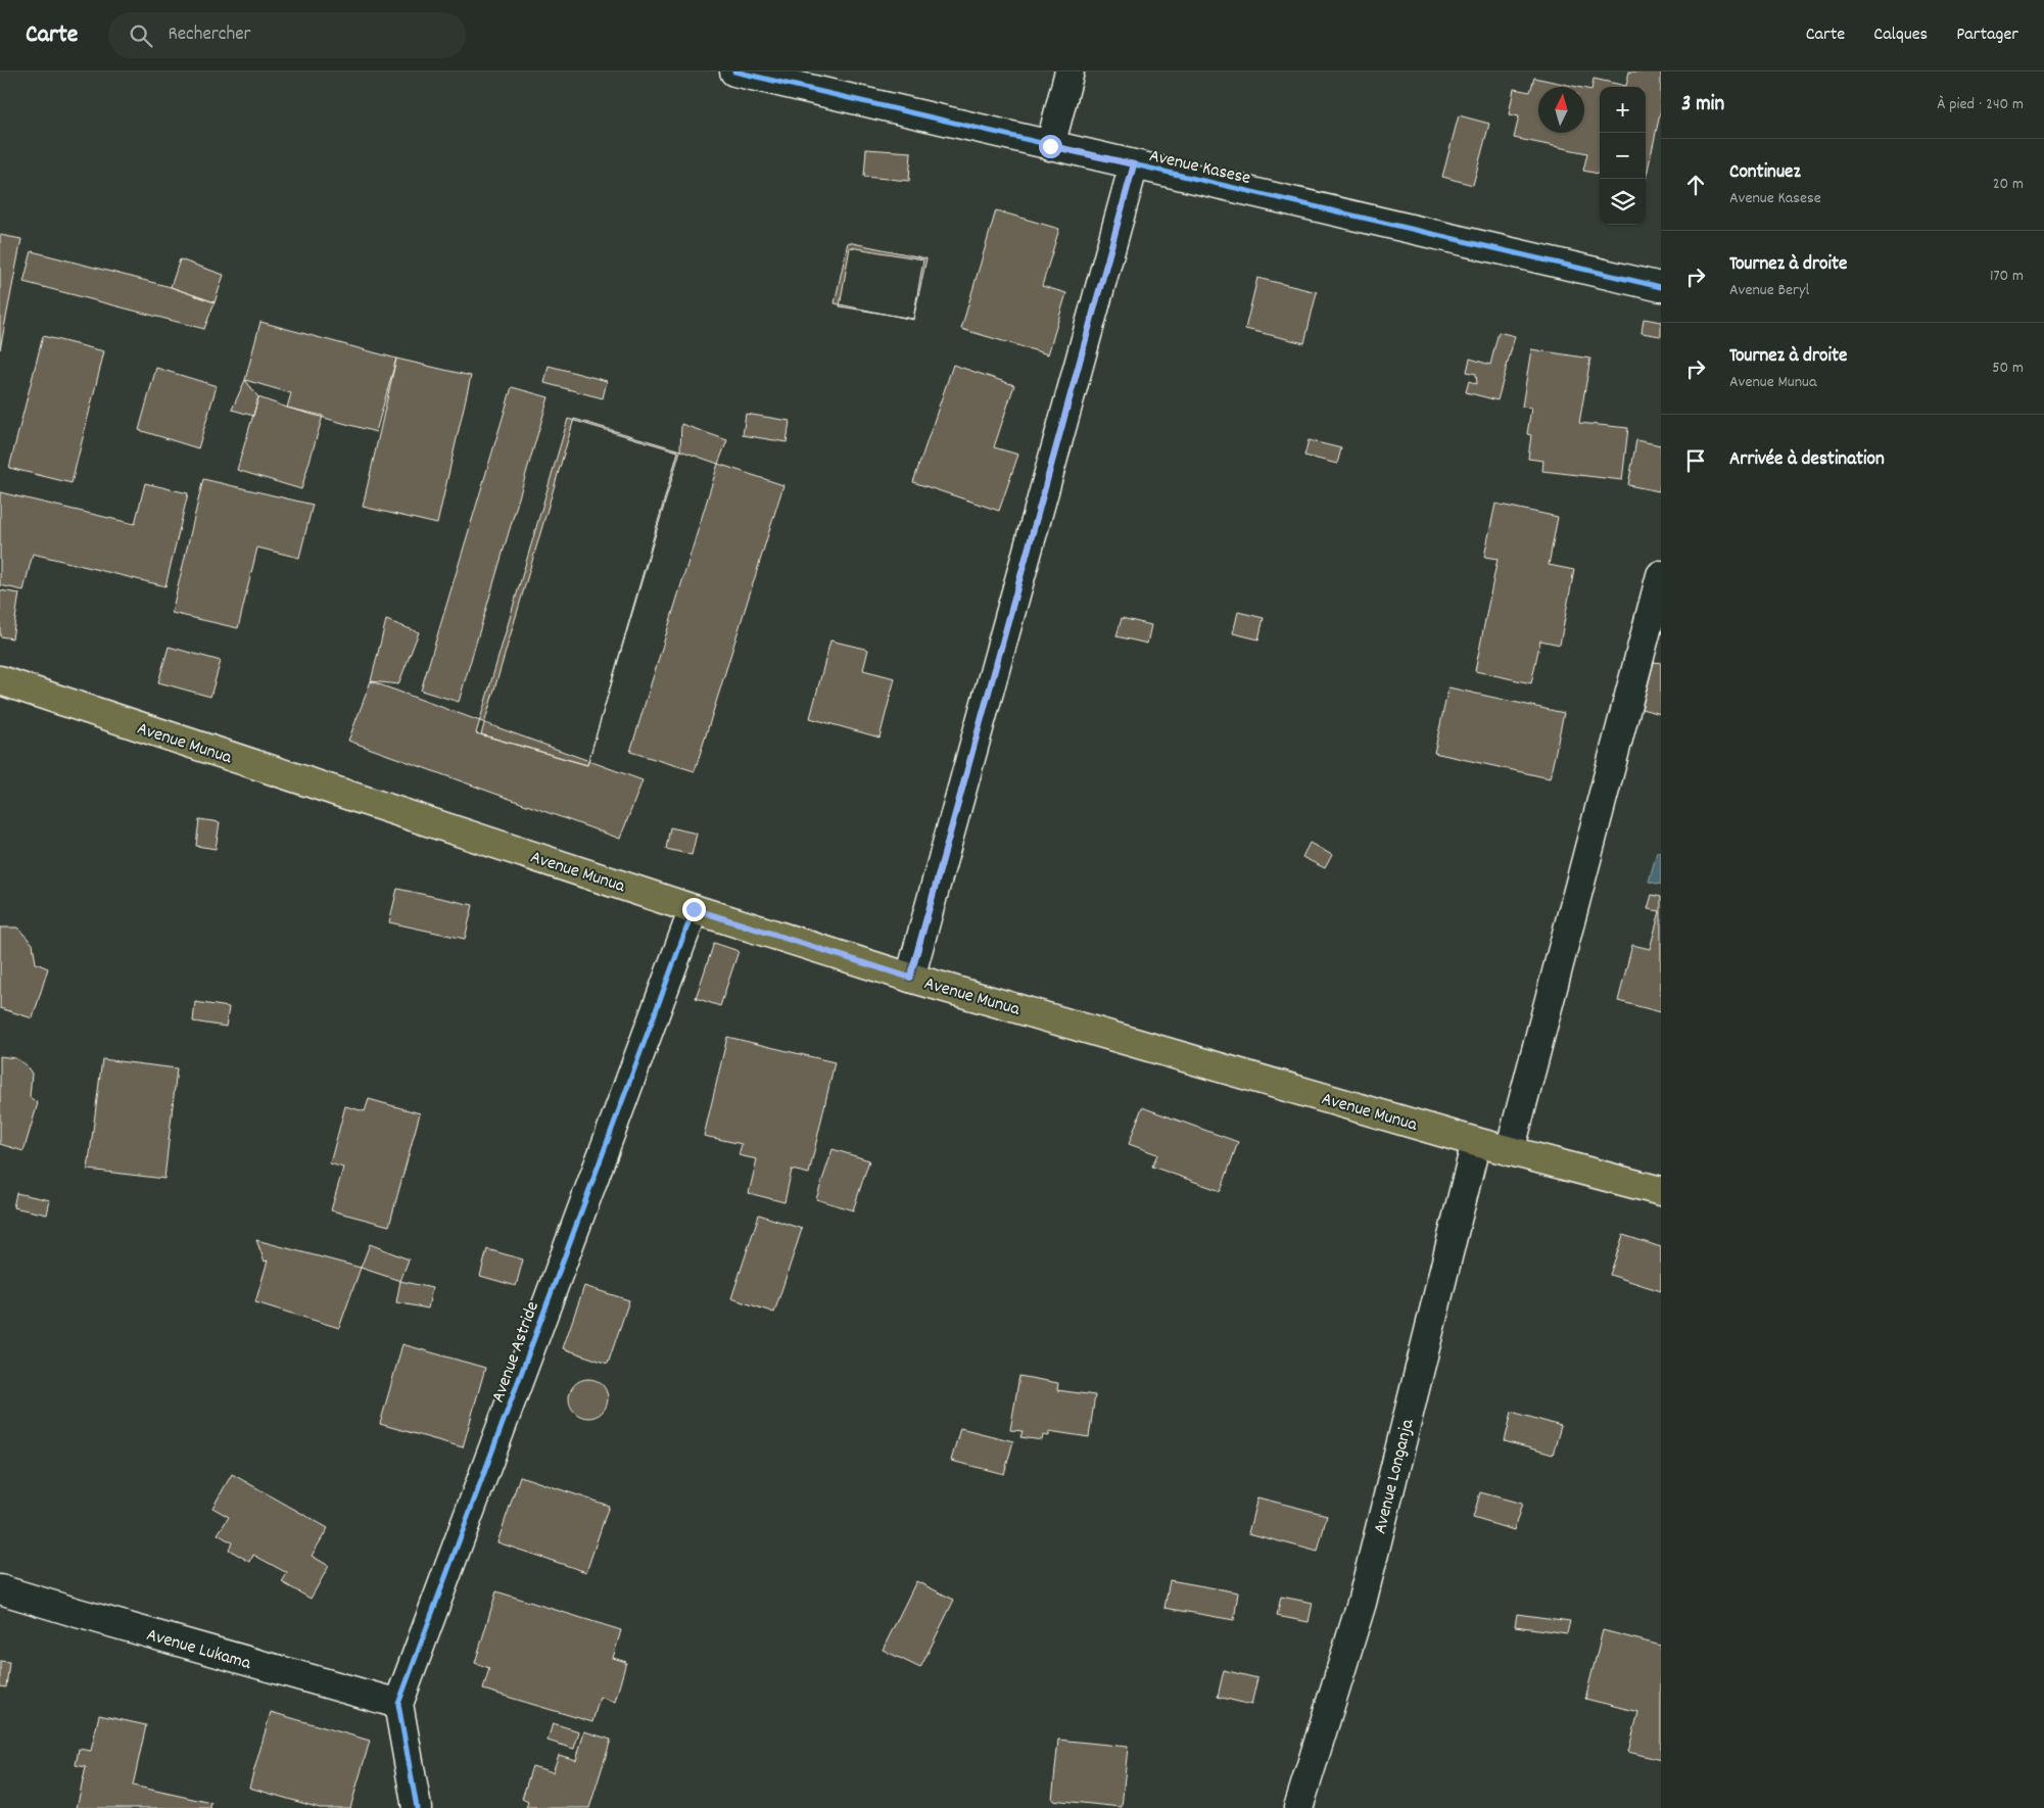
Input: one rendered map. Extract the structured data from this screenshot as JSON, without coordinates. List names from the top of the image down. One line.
{"streets":{"main road":["Avenue Munua"],"street":["Avenue Kasese","Avenue Astride","Avenue Longanja","Avenue Lukama"]},"crossings":[["Avenue Munua","Avenue Astride"],["Avenue Munua","Avenue Longanja"],["Avenue Astride","Avenue Lukama"]],"north":"top","page":{"header":"Carte","search":"Rechercher","nav":["Carte","Calques","Partager"],"heading":["3 min","À pied · 240 m"],"map_buttons":["+","−"],"list":[["Continuez","Avenue Kasese","20 m"],["Tournez à droite","Avenue Beryl","170 m"],["Tournez à droite","Avenue Munua","50 m"],"Arrivée à destination"]}}
